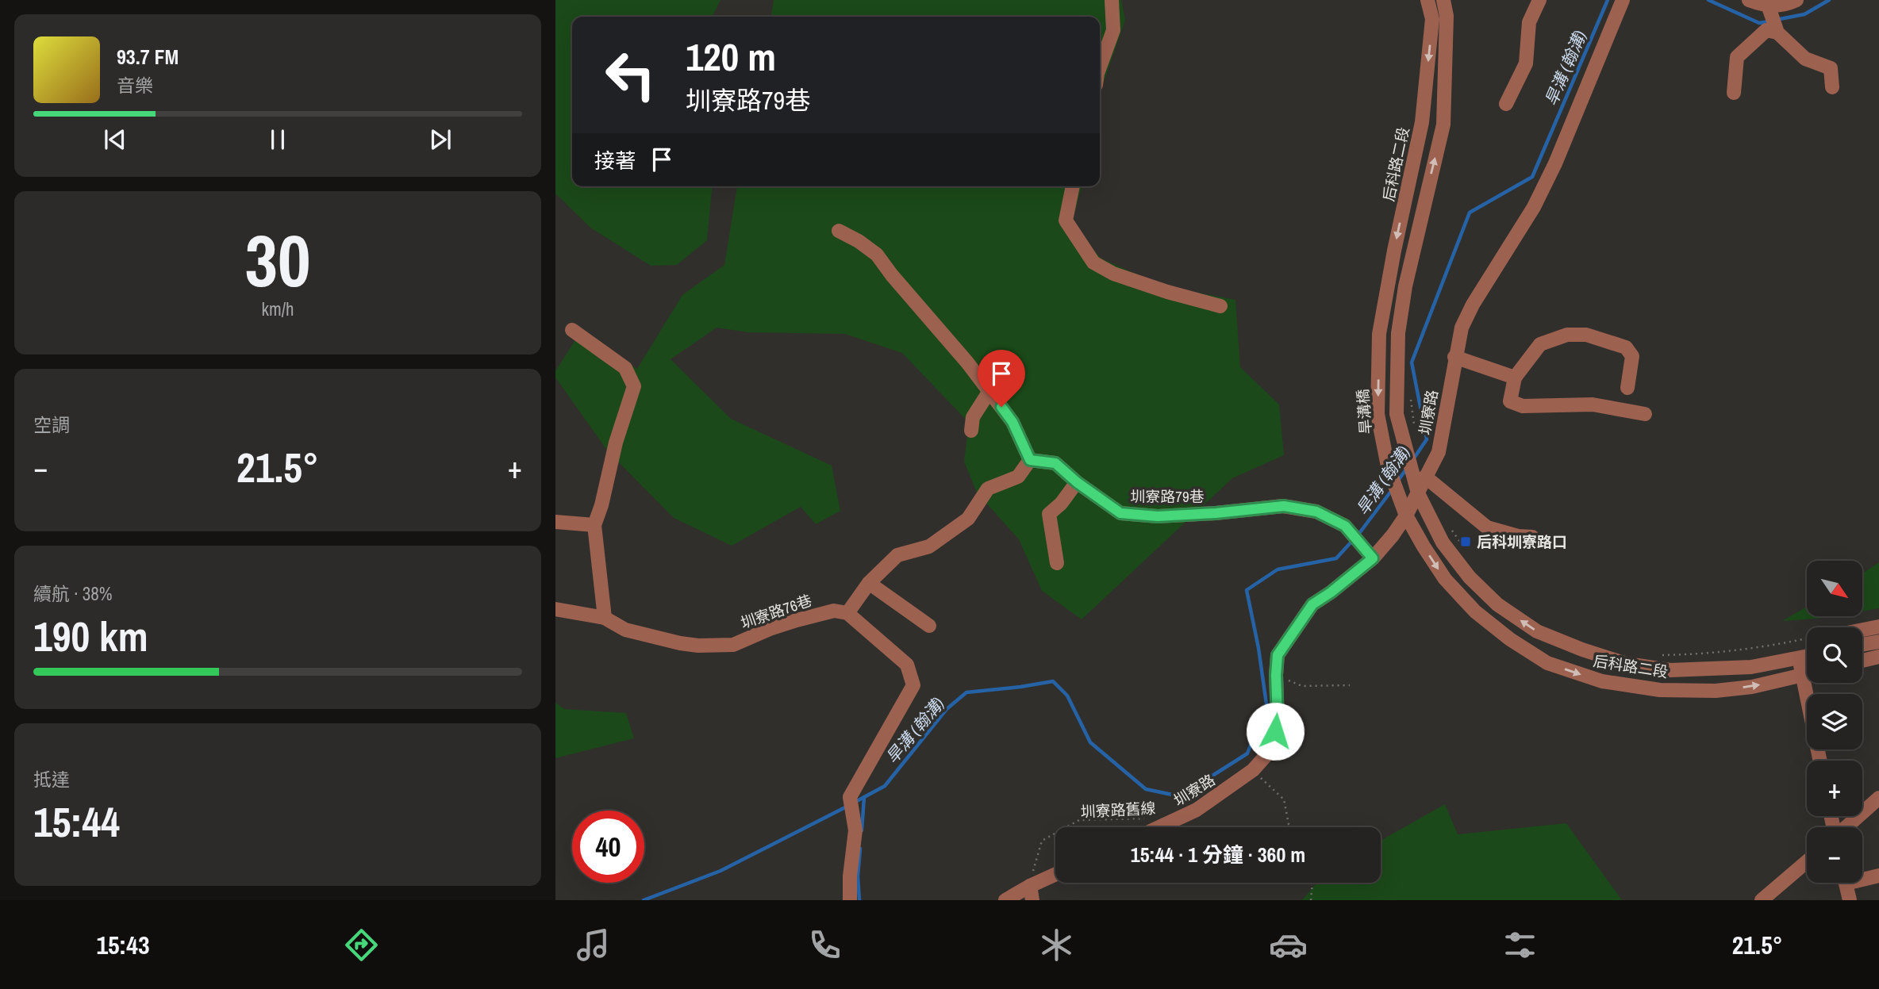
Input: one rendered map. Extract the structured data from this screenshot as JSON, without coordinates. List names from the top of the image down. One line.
{"streets":{"street":["后科路二段","旱溝橋","圳寮路","圳寮路79巷","圳寮路76巷"],"path":["圳寮路舊線"]},"crossings":[["后科路二段","旱溝橋"],["后科路二段","圳寮路"],["旱溝橋","圳寮路"],["圳寮路","圳寮路79巷"]],"water":["旱溝 (翰溝)"],"places":{"transit":["后科圳寮路口"]},"north":"bottom right","page":{"turn":["120 m","圳寮路79巷"],"song":["93.7 FM","音樂"],"then":"接著","tile":[["30","km/h"],"空調",["續航 · 38%","190 km"],["抵達","15:44"]],"heat":["−","21.5°","+"],"map_buttons":["+","−"],"limit":"40","trip":"15:44 · 1 分鐘 · 360 m","tabs":["15:43","21.5°"]}}
